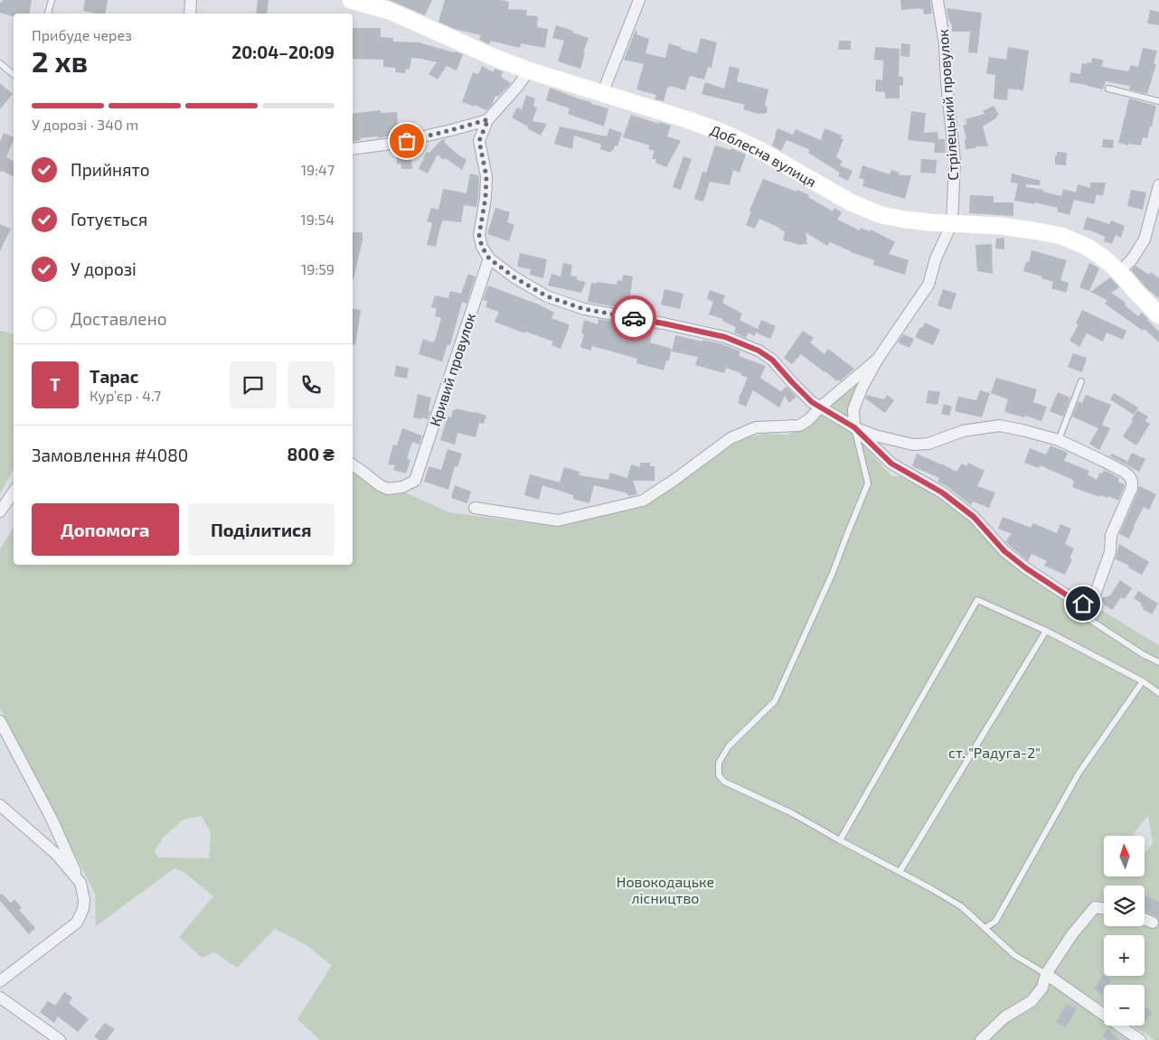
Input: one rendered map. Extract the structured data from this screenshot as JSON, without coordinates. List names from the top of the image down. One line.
{"streets":{"street":["Стрілецький провулок","Доблесна вулиця","Кривий провулок"]},"crossings":[["Стрілецький провулок","Доблесна вулиця"]],"parks":["ст. \"Радуга-2\"","Новокодацьке лісництво"],"north":"top","page":{"heading":["2 хв","Прибуде через","20:04–20:09"],"panel":["Тарас","Кур’єр · 4.7","Замовлення #4080","800 ₴"],"bar":"У дорозі · 340 m","list":[["Прийнято","19:47"],["Готується","19:54"],["У дорозі","19:59"],"Доставлено"],"round":"Т","buttons":["Допомога","Поділитися"],"map_buttons":["+","−"]}}
